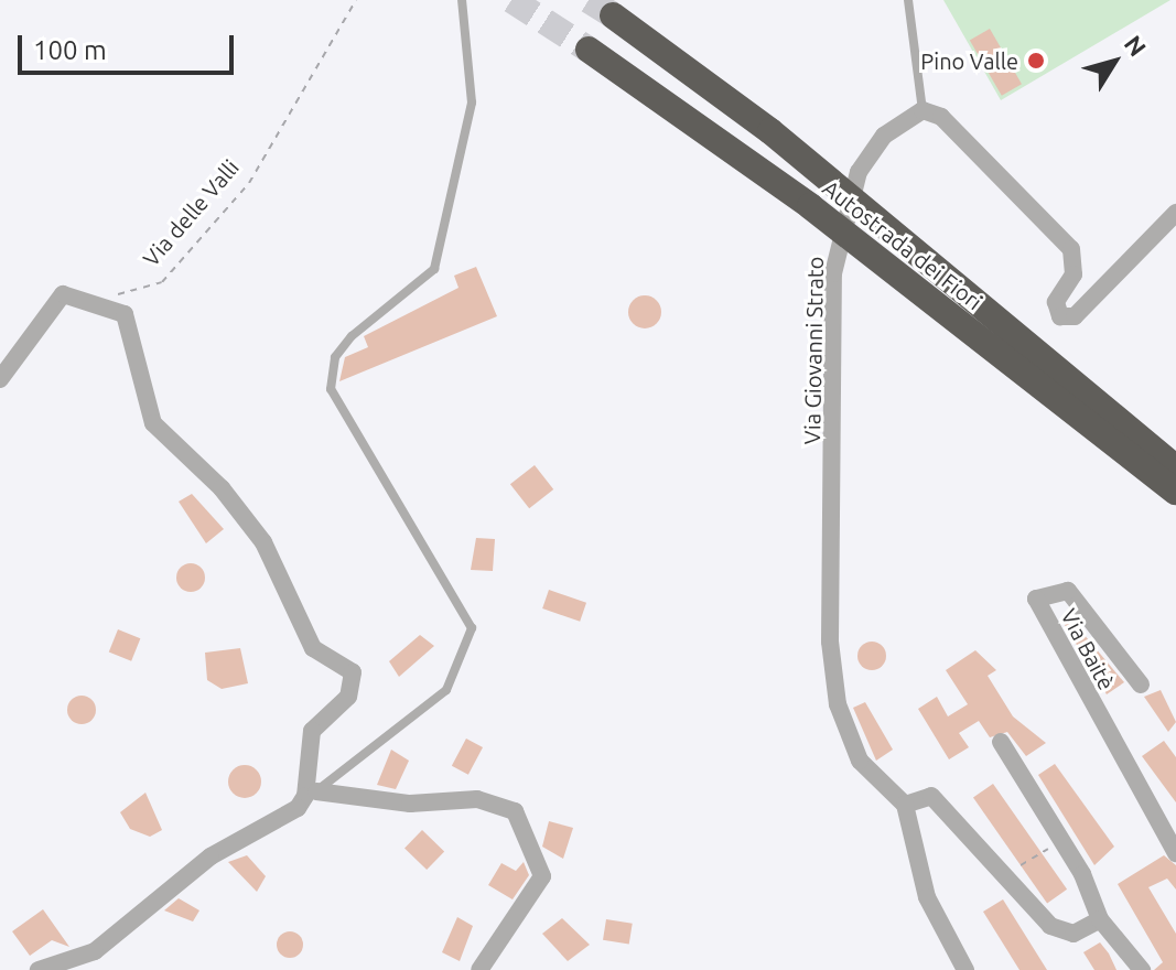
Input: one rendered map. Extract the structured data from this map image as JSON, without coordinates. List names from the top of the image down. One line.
{"streets":{"highway":["Autostrada dei Fiori"],"street":["Via Giovanni Strato","Via Baitè"],"path":["Via delle Valli"]},"places":["Pino Valle"],"scale_bar":"100 m","north":"top right"}
